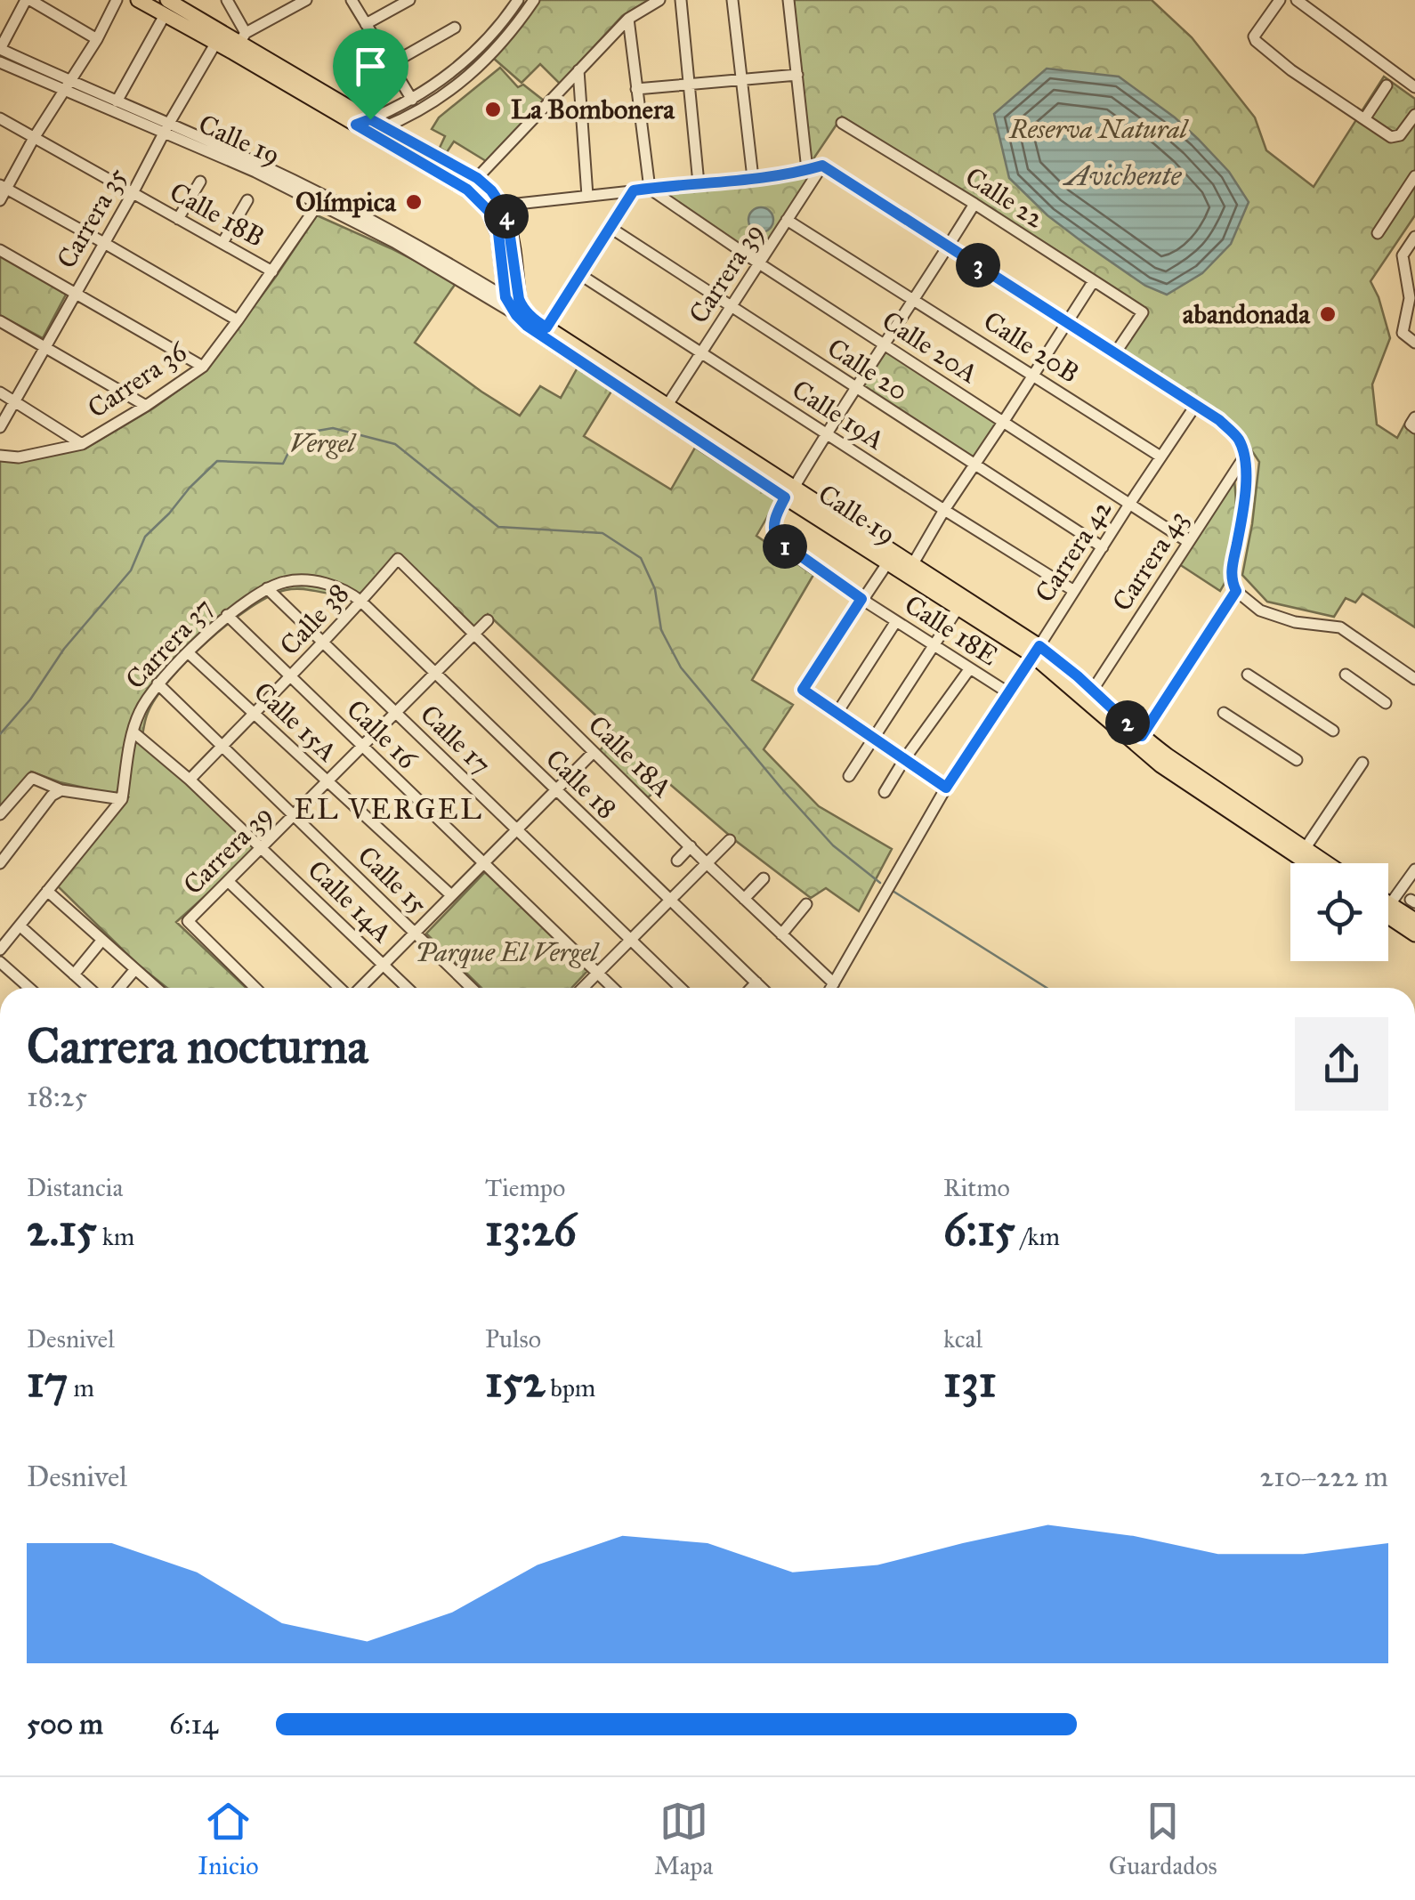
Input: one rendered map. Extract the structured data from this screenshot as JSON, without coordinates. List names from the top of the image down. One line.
{"streets":{"main road":["Calle 19"],"street":["Calle 22","Calle 18B","Carrera 35","Carrera 39","Calle 20A","Calle 20B","Calle 20","Carrera 36","Calle 19A","Carrera 42","Carrera 43","Calle 38","Calle 18E","Carrera 37","Calle 15A","Calle 16","Calle 17","Calle 18A","Calle 18","Calle 15","Calle 14A"]},"crossings":[["Calle 19","Carrera 35"],["Calle 19","Carrera 39"],["Calle 19","Carrera 36"],["Calle 19","Carrera 42"],["Calle 19","Carrera 43"],["Calle 19","Calle 18E"],["Calle 18B","Carrera 35"],["Calle 18B","Carrera 36"],["Carrera 39","Calle 20A"],["Carrera 39","Calle 20B"],["Carrera 39","Calle 20"],["Carrera 39","Calle 19A"],["Carrera 39","Calle 15A"],["Carrera 39","Calle 16"],["Carrera 39","Calle 17"],["Carrera 39","Calle 18A"],["Carrera 39","Calle 18"],["Carrera 39","Calle 15"],["Carrera 39","Calle 14A"],["Calle 20A","Carrera 42"],["Calle 20A","Carrera 43"],["Calle 20B","Carrera 42"],["Calle 20","Carrera 42"],["Calle 19A","Carrera 42"],["Carrera 42","Calle 18E"],["Carrera 42","Calle 18A"],["Calle 38","Carrera 37"],["Calle 38","Calle 15A"],["Calle 38","Calle 16"],["Calle 38","Calle 17"],["Calle 38","Calle 18A"],["Calle 38","Calle 18"],["Calle 38","Calle 15"],["Calle 38","Calle 14A"],["Carrera 37","Calle 15A"],["Carrera 37","Calle 16"],["Carrera 37","Calle 17"],["Carrera 37","Calle 18"],["Carrera 37","Calle 15"],["Carrera 37","Calle 14A"]],"districts":["EL VERGEL"],"water":["Avichente"],"parks":["Reserva Natural","Vergel","Parque El Vergel"],"places":["La Bombonera","Olímpica","abandonada"],"page":{"pins":["4","3","1","2"],"heading":["Carrera nocturna","18:25"],"stats":[["Distancia","2.15 km"],["Tiempo","13:26"],["Ritmo","6:15 /km"],["Desnivel","17 m"],["Pulso","152 bpm"],["kcal","131"]],"chart":["Desnivel","210–222 m"],"list":[{"name":"500 m","note":"6:14"}],"tabs":["Inicio","Mapa","Guardados"]}}
